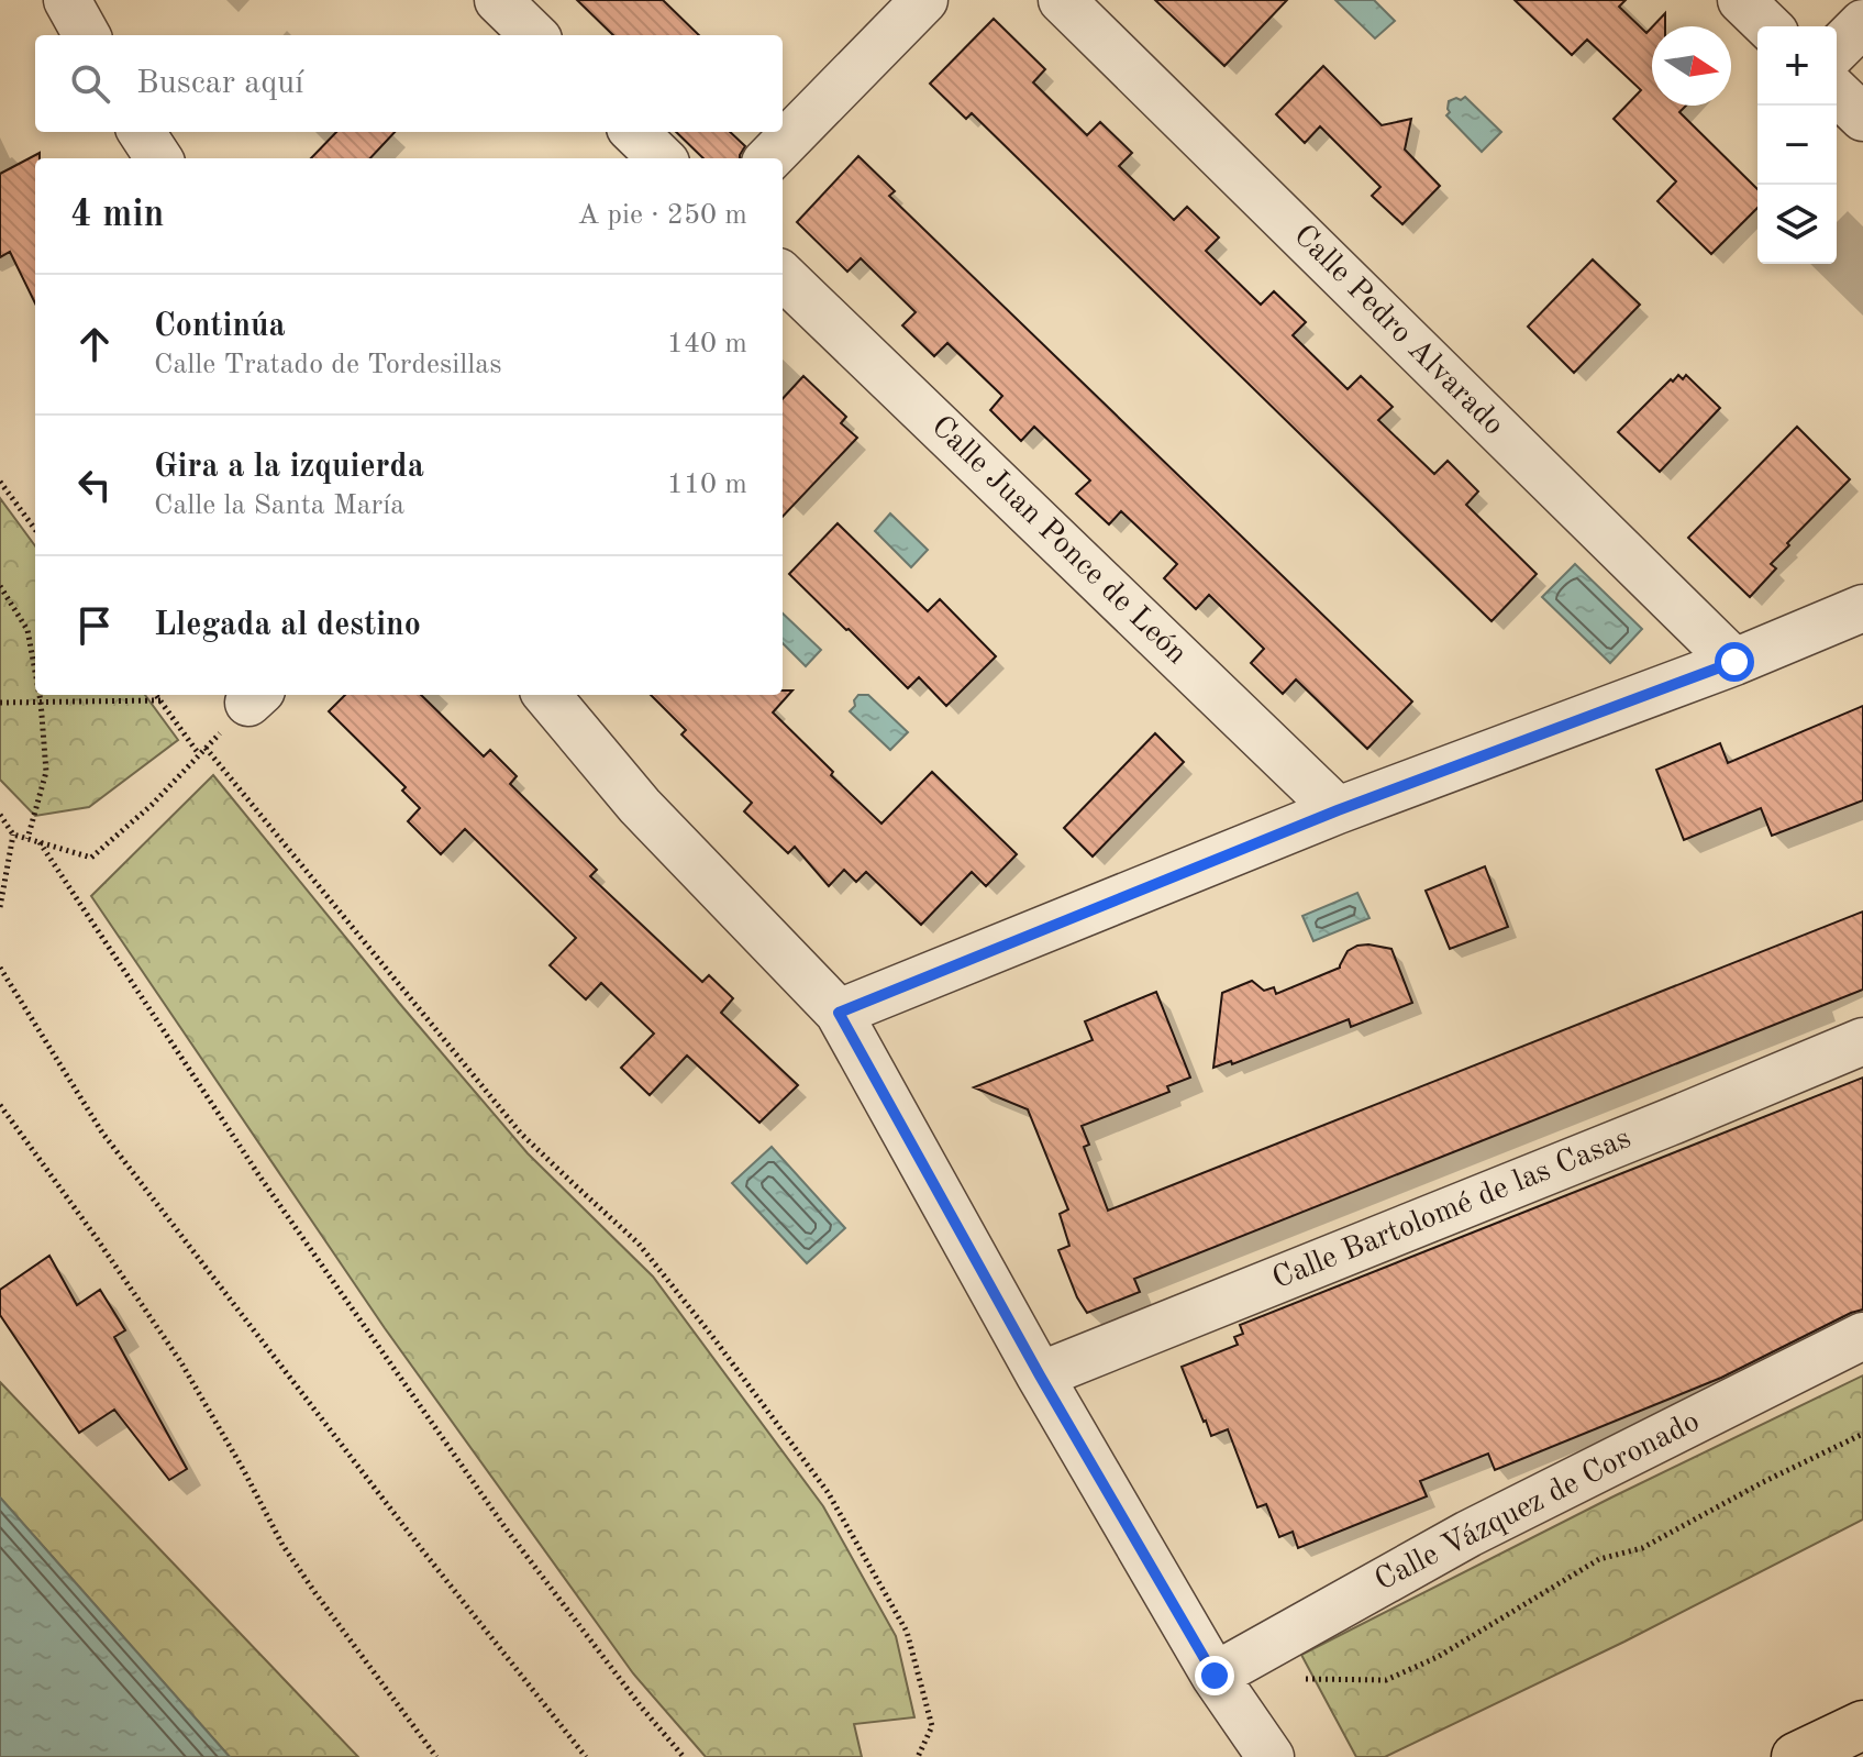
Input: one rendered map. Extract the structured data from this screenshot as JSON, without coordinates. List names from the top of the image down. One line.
{"streets":{"street":["Calle Pedro Alvarado","Calle Juan Ponce de León","Calle Bartolomé de las Casas","Calle Vázquez de Coronado"]},"north":"right","page":{"map_buttons":["+","−"],"search":"Buscar aquí","heading":["4 min","A pie · 250 m"],"list":[["Continúa","Calle Tratado de Tordesillas","140 m"],["Gira a la izquierda","Calle la Santa María","110 m"],"Llegada al destino"]}}
